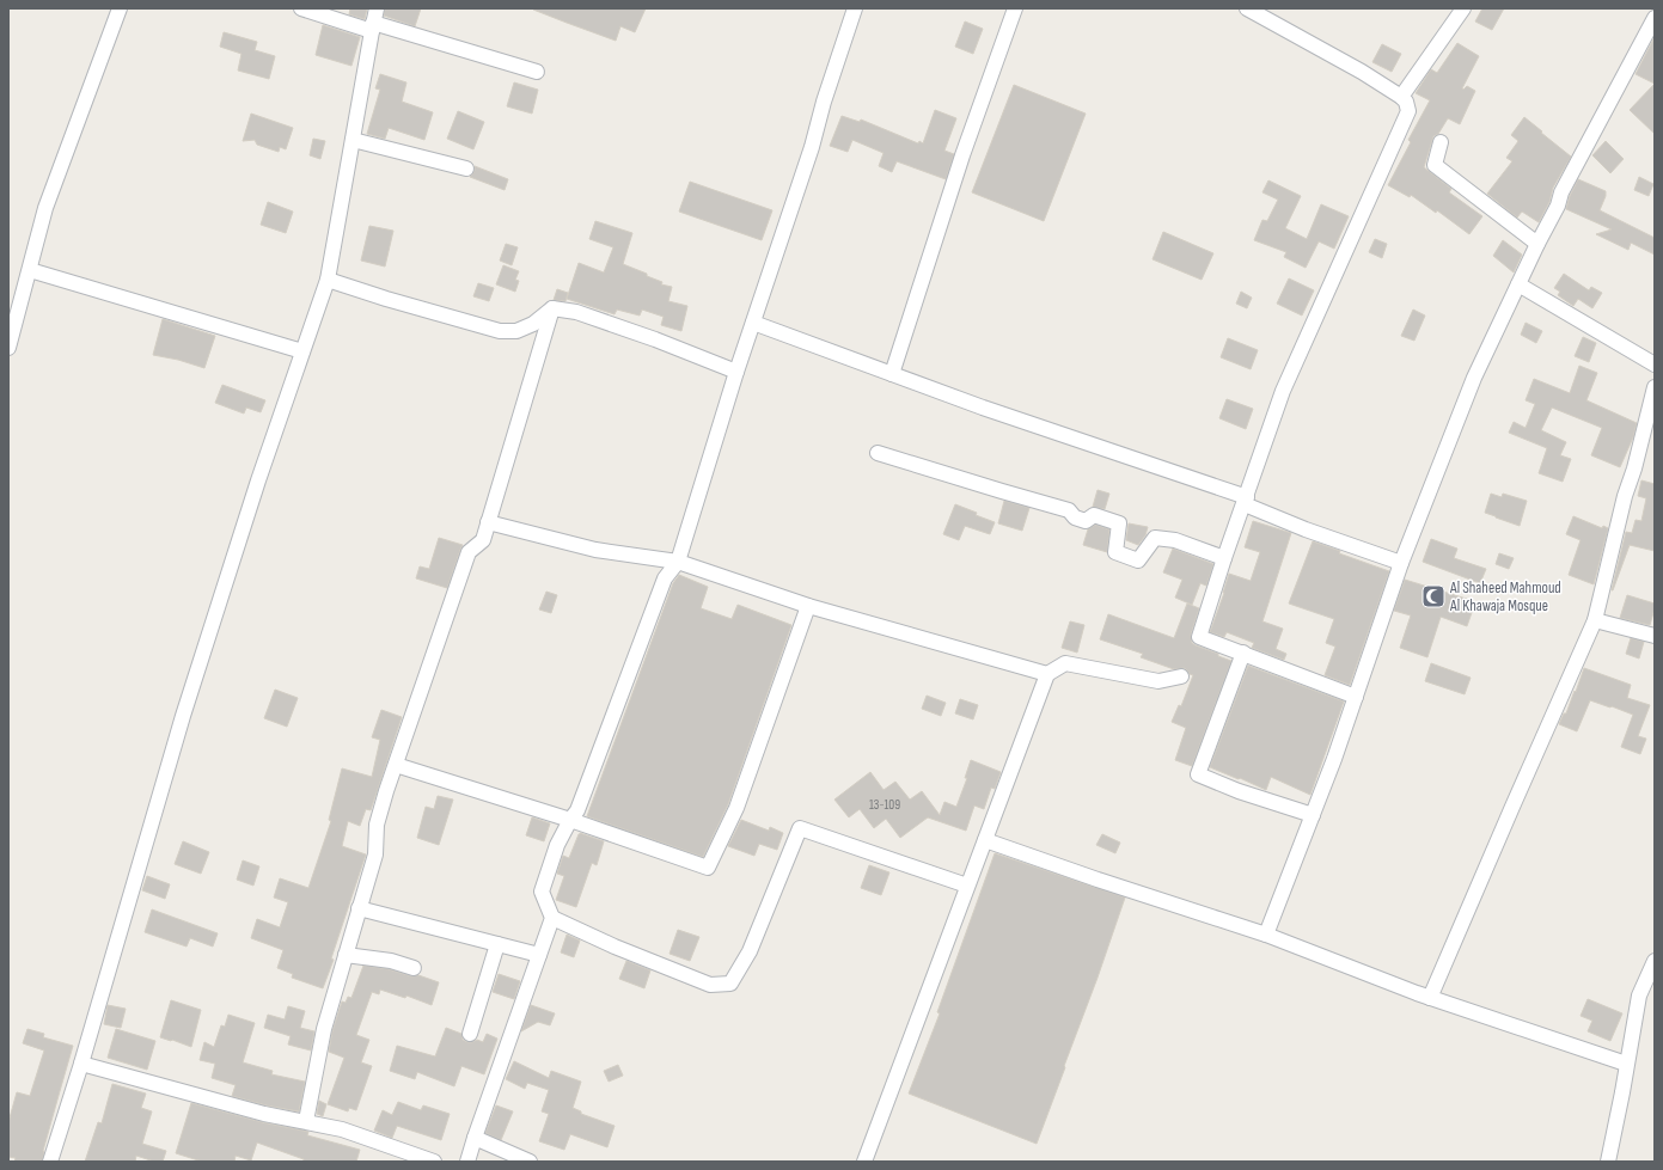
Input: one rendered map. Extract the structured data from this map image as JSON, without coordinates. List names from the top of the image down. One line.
{"places":{"mosque":["Al Shaheed Mahmoud Al Khawaja Mosque"]},"house_numbers":["13-109"]}
